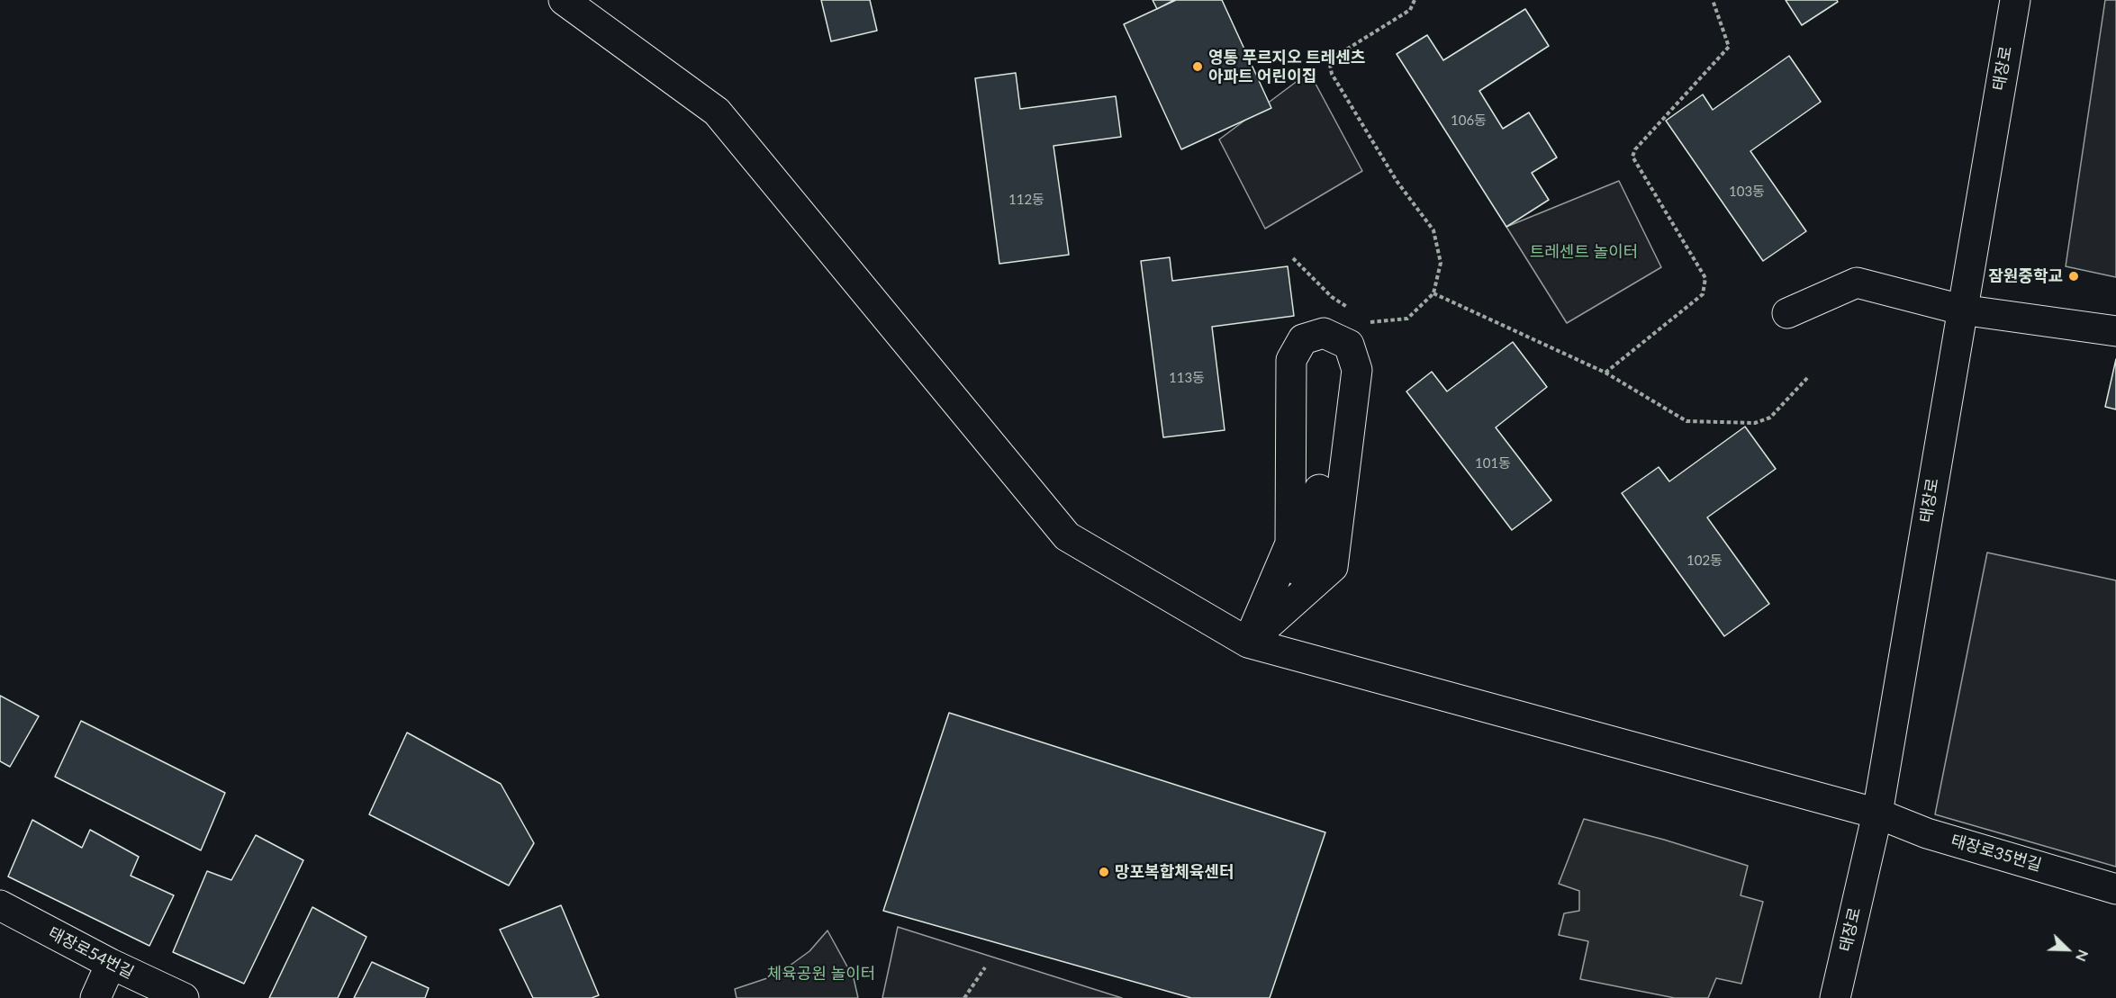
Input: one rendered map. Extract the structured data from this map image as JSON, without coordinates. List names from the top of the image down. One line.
{"streets":{"street":["태장로","태장로35번길","태장로54번길"]},"crossings":[["태장로","태장로35번길"]],"parks":["트레센트 놀이터","체육공원 놀이터"],"places":["영통 푸르지오 트레센츠 아파트 어린이집","잠원중학교","망포복합체육센터"],"house_numbers":["106동","103동","112동","113동","101동","102동"],"north":"bottom right"}
